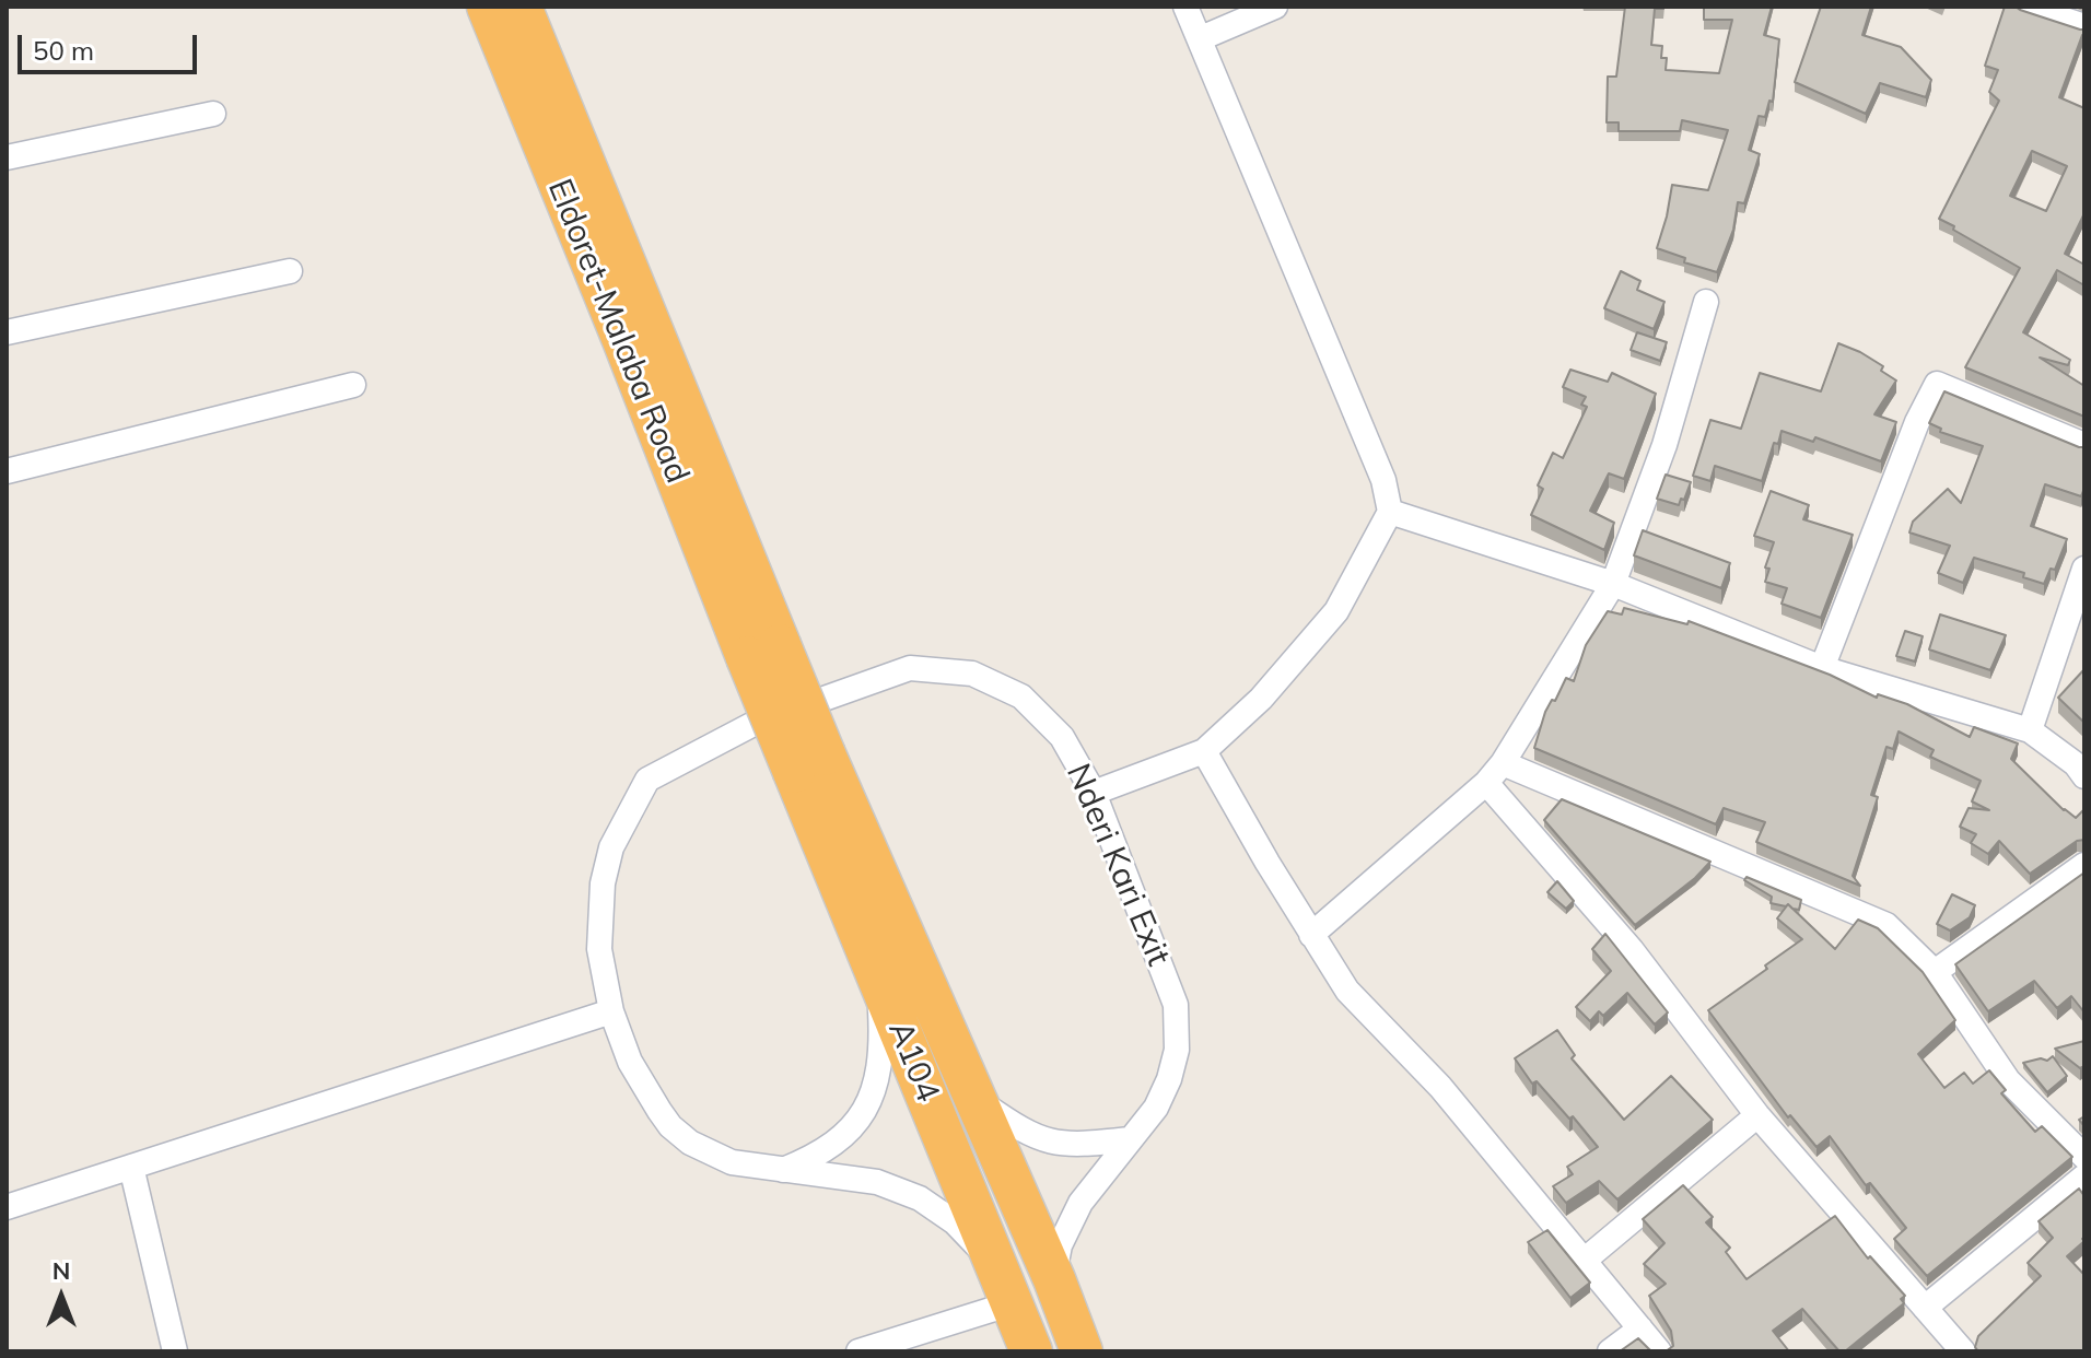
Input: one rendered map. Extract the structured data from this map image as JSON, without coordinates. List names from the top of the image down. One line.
{"streets":{"highway":["Eldoret-Malaba Road","A104"],"street":["Nderi Kari Exit"]},"scale_bar":"50 m","north":"top"}
